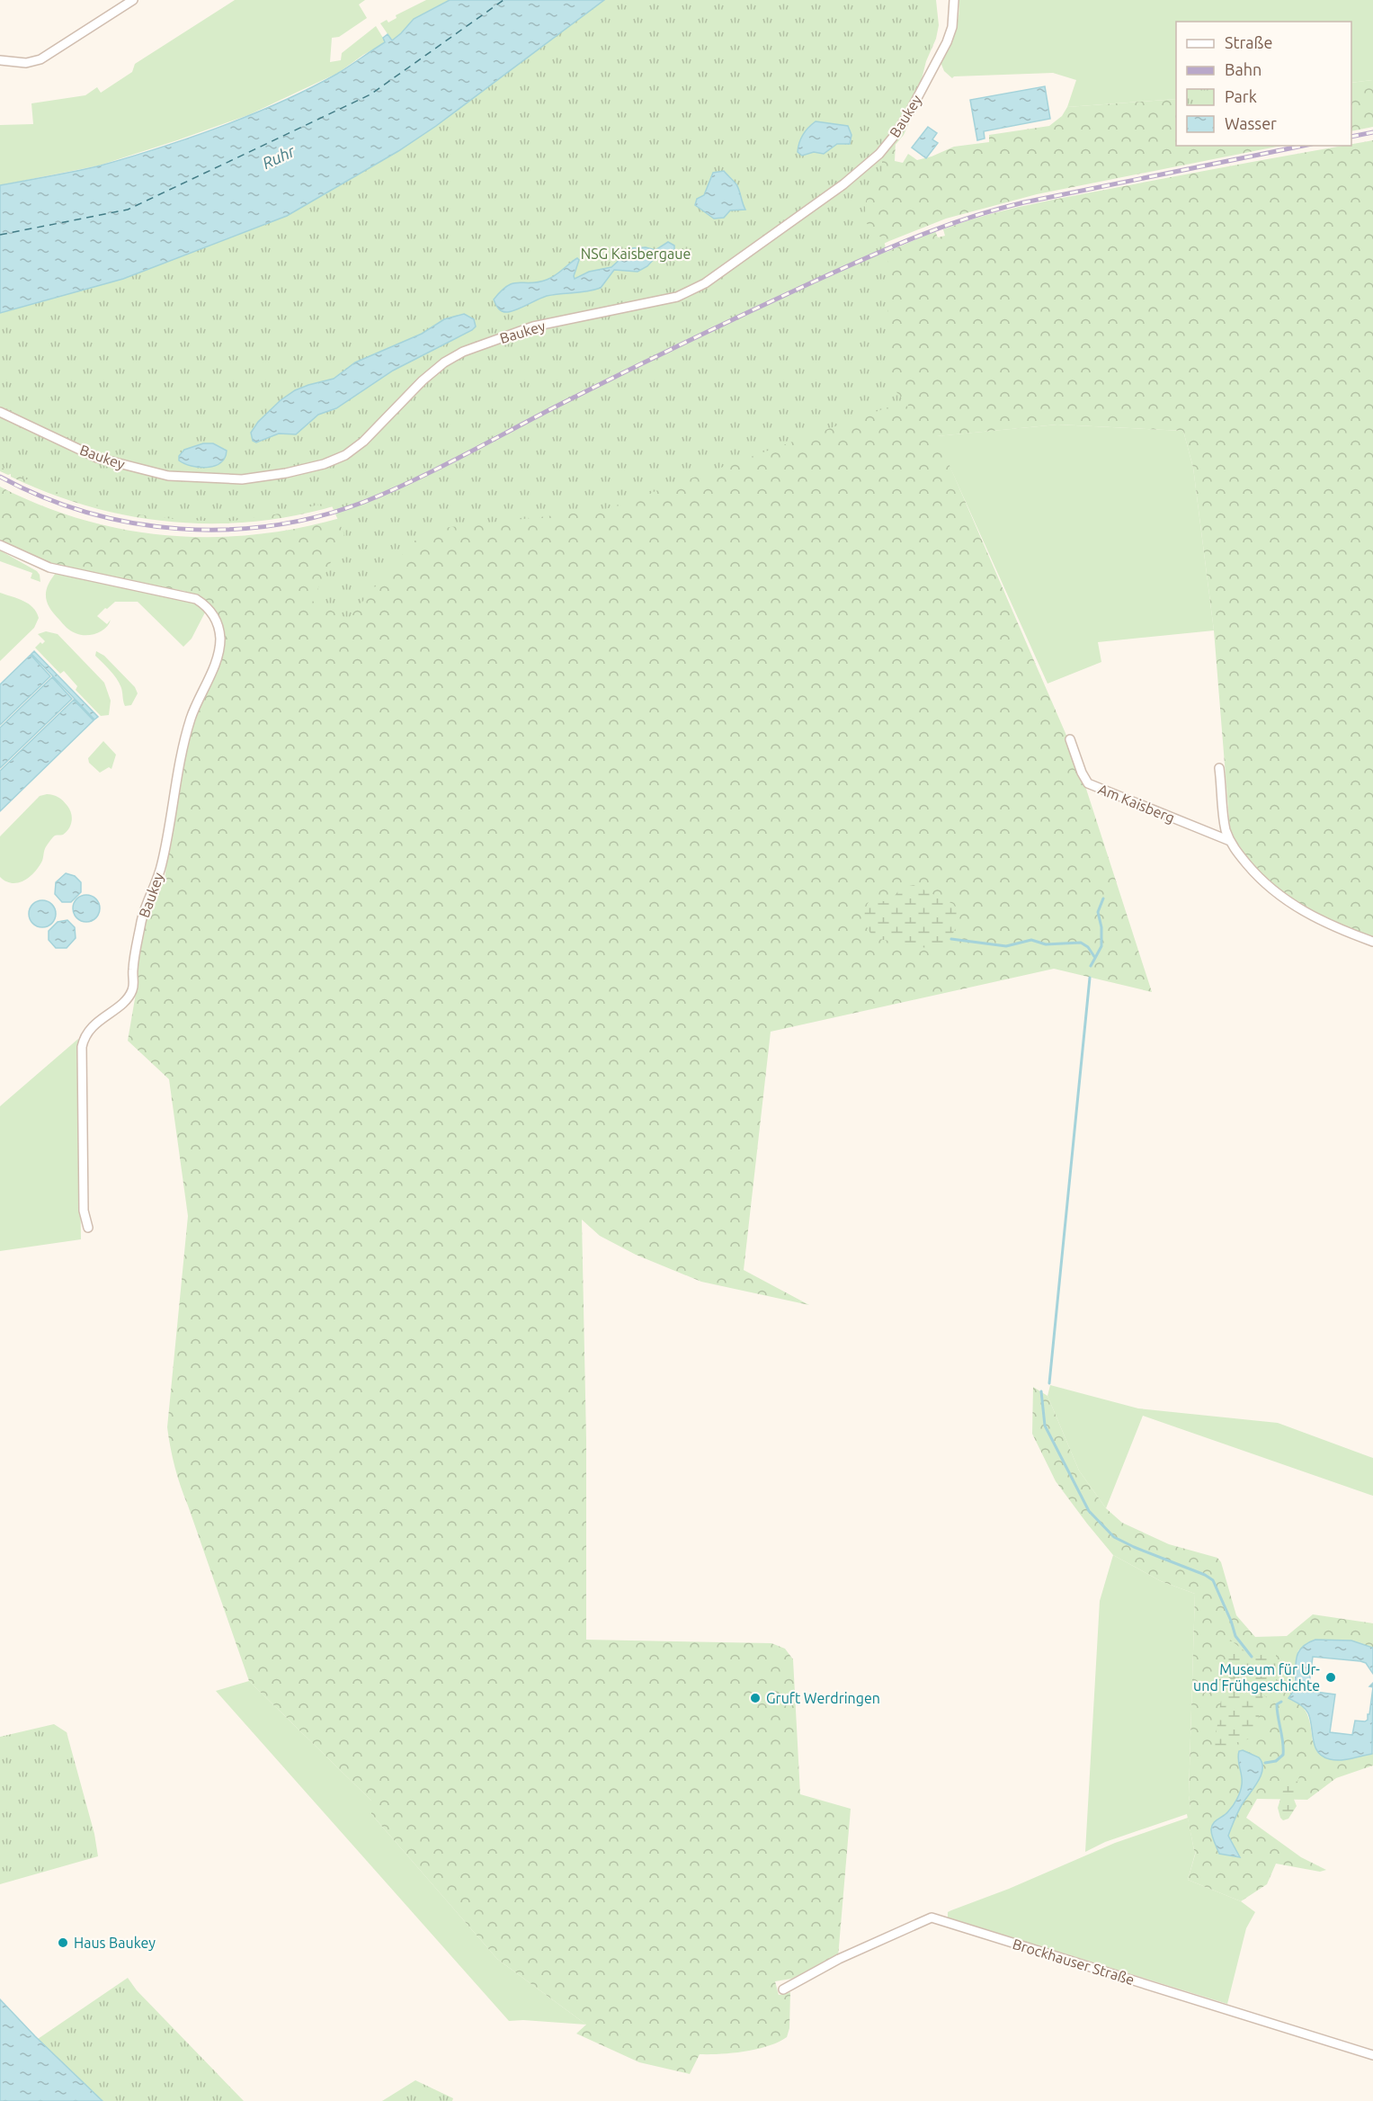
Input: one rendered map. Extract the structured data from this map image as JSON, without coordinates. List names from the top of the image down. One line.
{"streets":{"street":["Baukey","Am Kaisberg","Brockhauser Straße"]},"water":["Ruhr"],"parks":["NSG Kaisbergaue"],"places":["Museum für Ur- und Frühgeschichte","Gruft Werdringen","Haus Baukey"],"legend":["Straße","Bahn","Park","Wasser"]}
